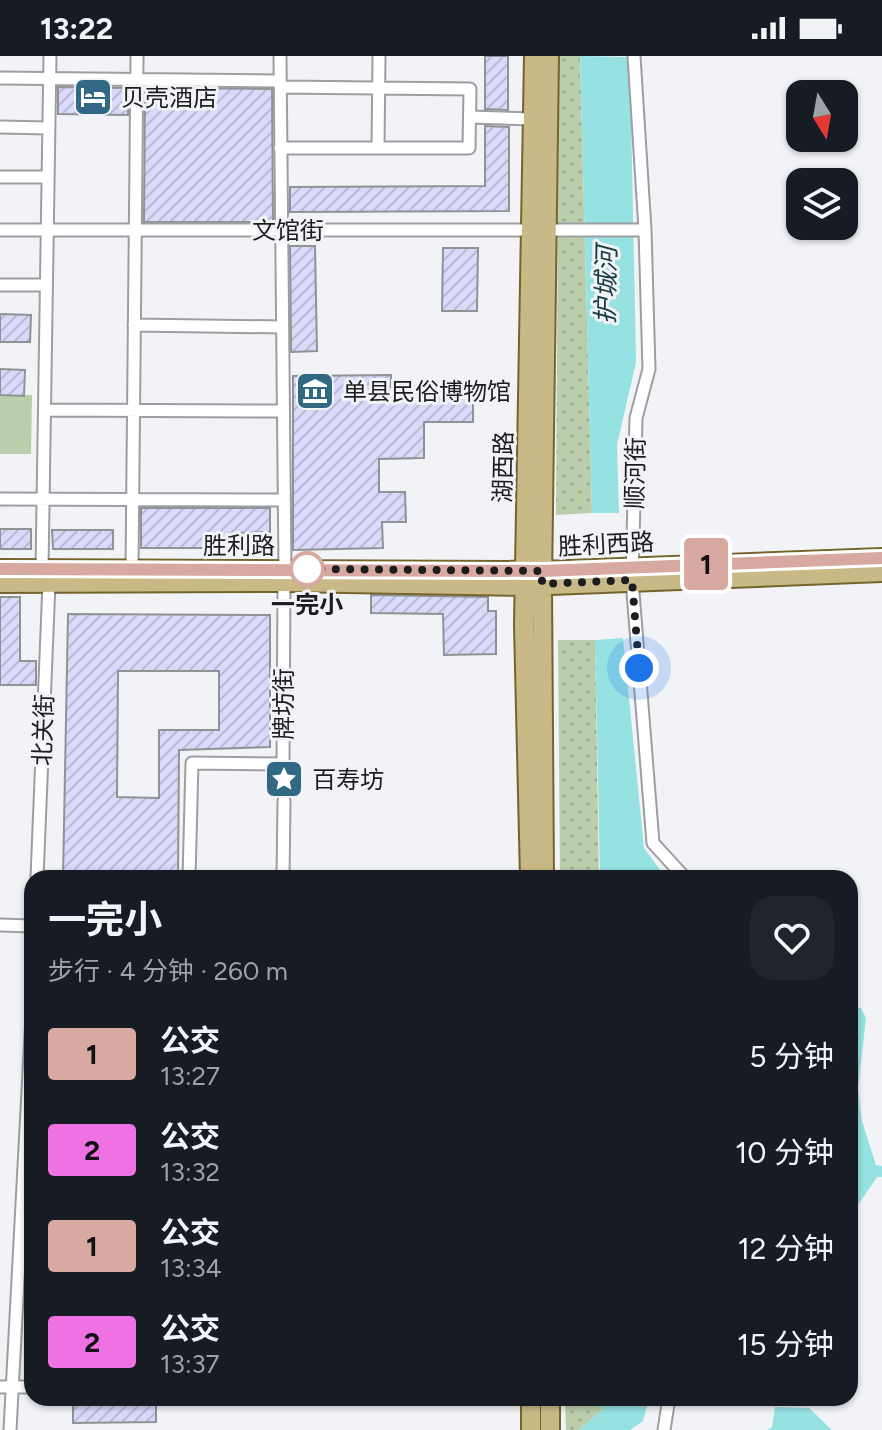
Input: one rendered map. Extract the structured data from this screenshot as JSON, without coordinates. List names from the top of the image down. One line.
{"streets":{"main road":["湖西路","胜利西路","胜利路"],"street":["文馆街","顺河街","牌坊街","北关街"]},"crossings":[["文馆街","湖西路"],["文馆街","顺河街"],["文馆街","北关街"],["湖西路","胜利西路"],["湖西路","胜利路"],["顺河街","胜利西路"],["胜利西路","胜利路"],["胜利路","牌坊街"],["胜利路","北关街"]],"water":["护城河"],"places":{"hotel":["贝壳酒店"],"museum":["单县民俗博物馆"],"other":["一完小"],"place":["百寿坊"]},"lines":["bus line 1"],"north":"bottom","page":{"status":"13:22","on_map":"1","heading":["一完小","步行 · 4 分钟 · 260 m"],"list":[{"mark":"1","name":"公交","note":"13:27","value":"5 分钟"},{"mark":"2","name":"公交","note":"13:32","value":"10 分钟"},{"mark":"1","name":"公交","note":"13:34","value":"12 分钟"},{"mark":"2","name":"公交","note":"13:37","value":"15 分钟"}]}}
